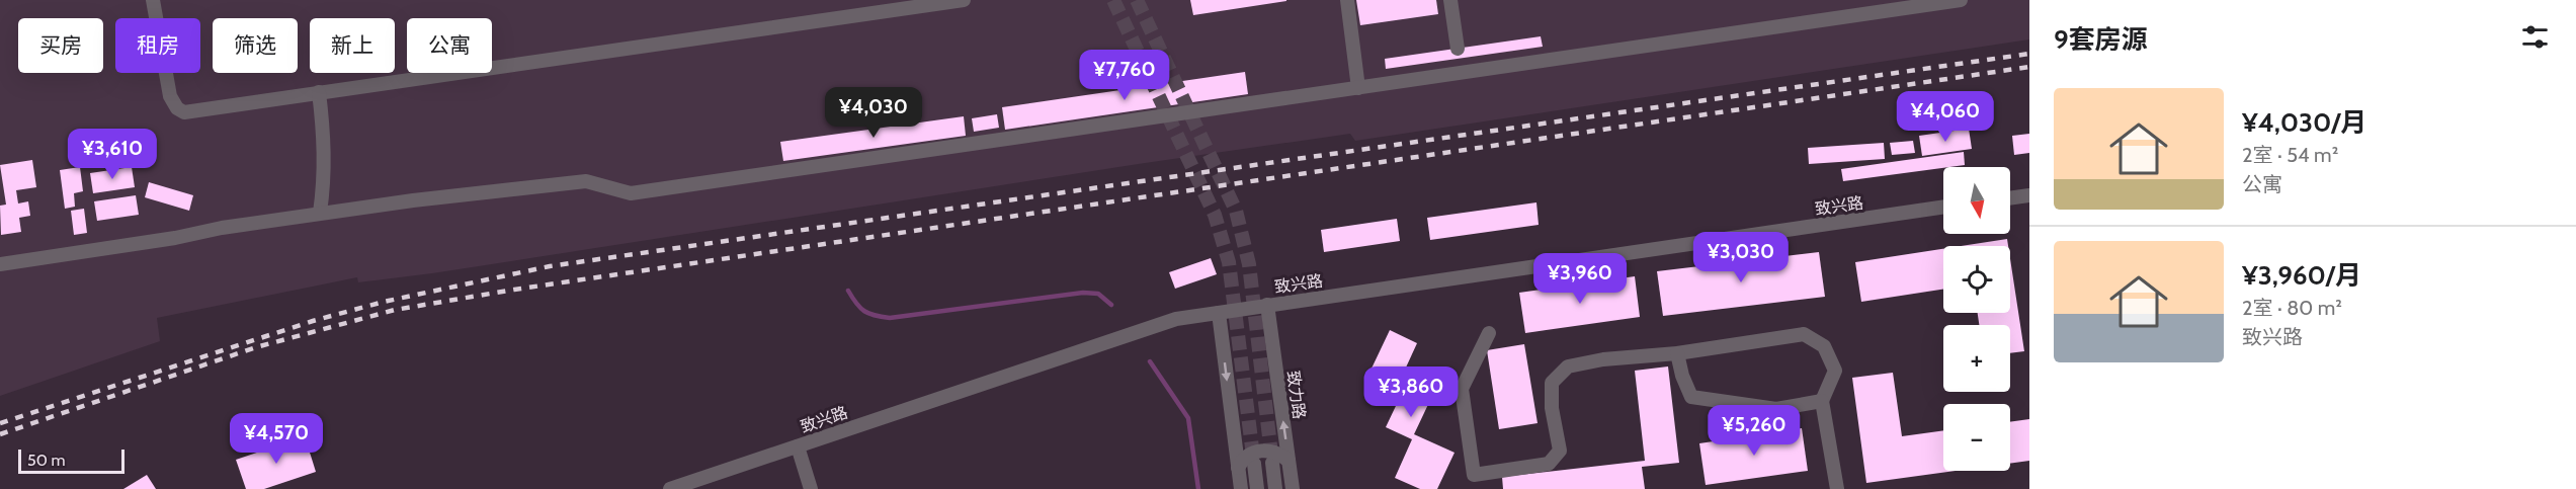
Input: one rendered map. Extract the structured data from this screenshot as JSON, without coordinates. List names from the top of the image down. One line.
{"streets":{"street":["致兴路","致力路"]},"crossings":[["致兴路","致力路"]],"scale_bar":"50 m","north":"bottom","page":{"heading":"9套房源","chip":["买房","租房","筛选","新上","公寓"],"price":["¥7,760","¥4,030","¥4,060","¥3,610","¥3,030","¥3,960","¥3,860","¥5,260","¥4,570"],"list":[{"name":"¥4,030/月","note":"2室 · 54 m² · 公寓"},{"name":"¥3,960/月","note":"2室 · 80 m² · 致兴路"}],"map_buttons":["+","−"],"scale":"50 m"}}
